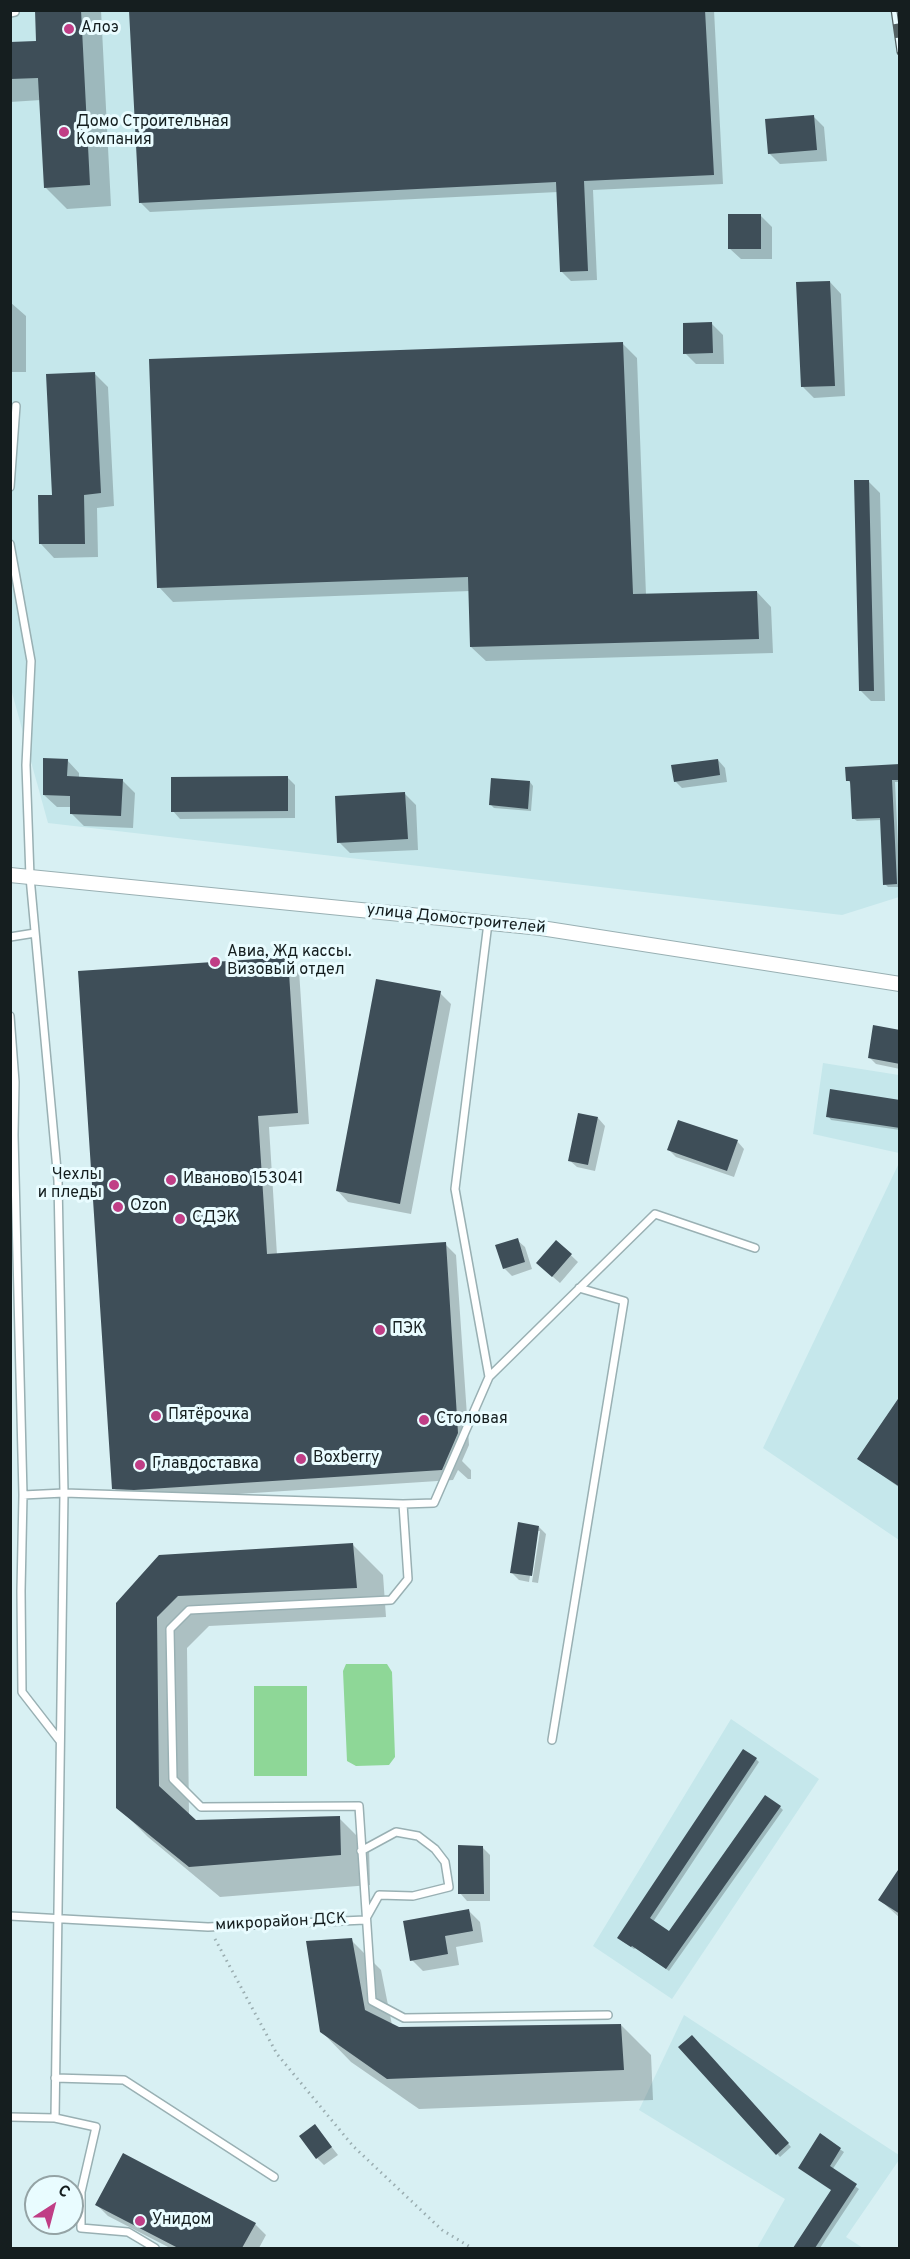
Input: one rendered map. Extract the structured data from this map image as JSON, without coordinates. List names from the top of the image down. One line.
{"streets":{"street":["улица Домостроителей"],"lane":["микрорайон ДСК"]},"places":["Алоэ","Домо Строительная Компания","Авиа, Жд кассы. Визовый отдел","Иваново 153041","Чехлы и пледы","Ozon","СДЭК","ПЭК","Пятёрочка","Столовая","Boxberry","Главдоставка","Унидом"],"north":"top right"}
